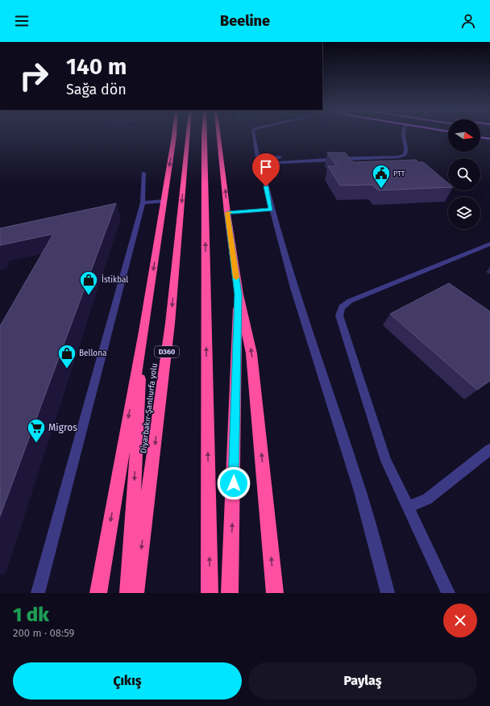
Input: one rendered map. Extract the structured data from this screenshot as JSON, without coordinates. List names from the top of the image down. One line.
{"streets":{"highway":["D360","Diyarbakır-Şanlıurfa yolu"]},"places":{"public building":["PTT"],"shop":["İstikbal","Bellona"],"supermarket":["Migros"]},"north":"right","page":{"header":"Beeline","turn":["140 m","Sağa dön"],"heading":["1 dk","200 m · 08:59"],"buttons":["Çıkış","Paylaş"]}}
